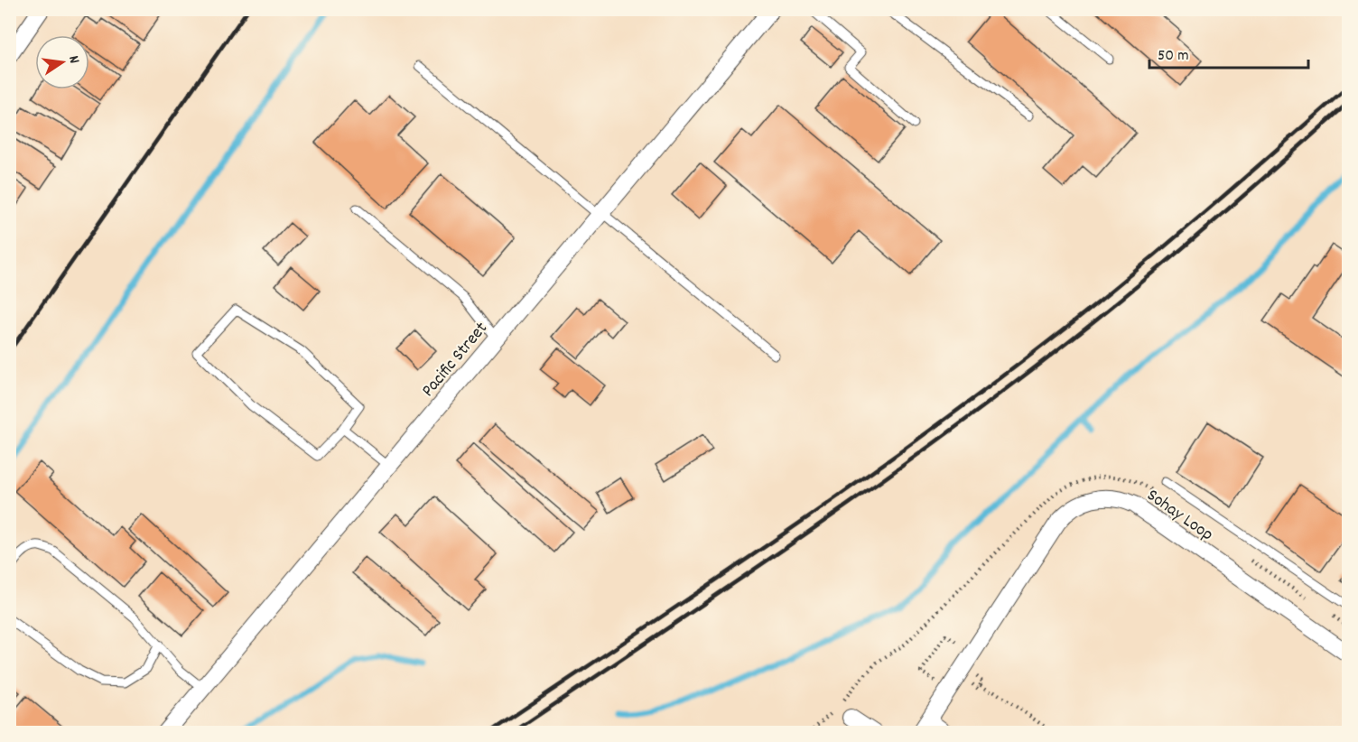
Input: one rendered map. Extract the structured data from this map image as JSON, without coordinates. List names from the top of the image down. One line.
{"streets":{"street":["Pacific Street","Sohay Loop"]},"scale_bar":"50 m","north":"right"}
